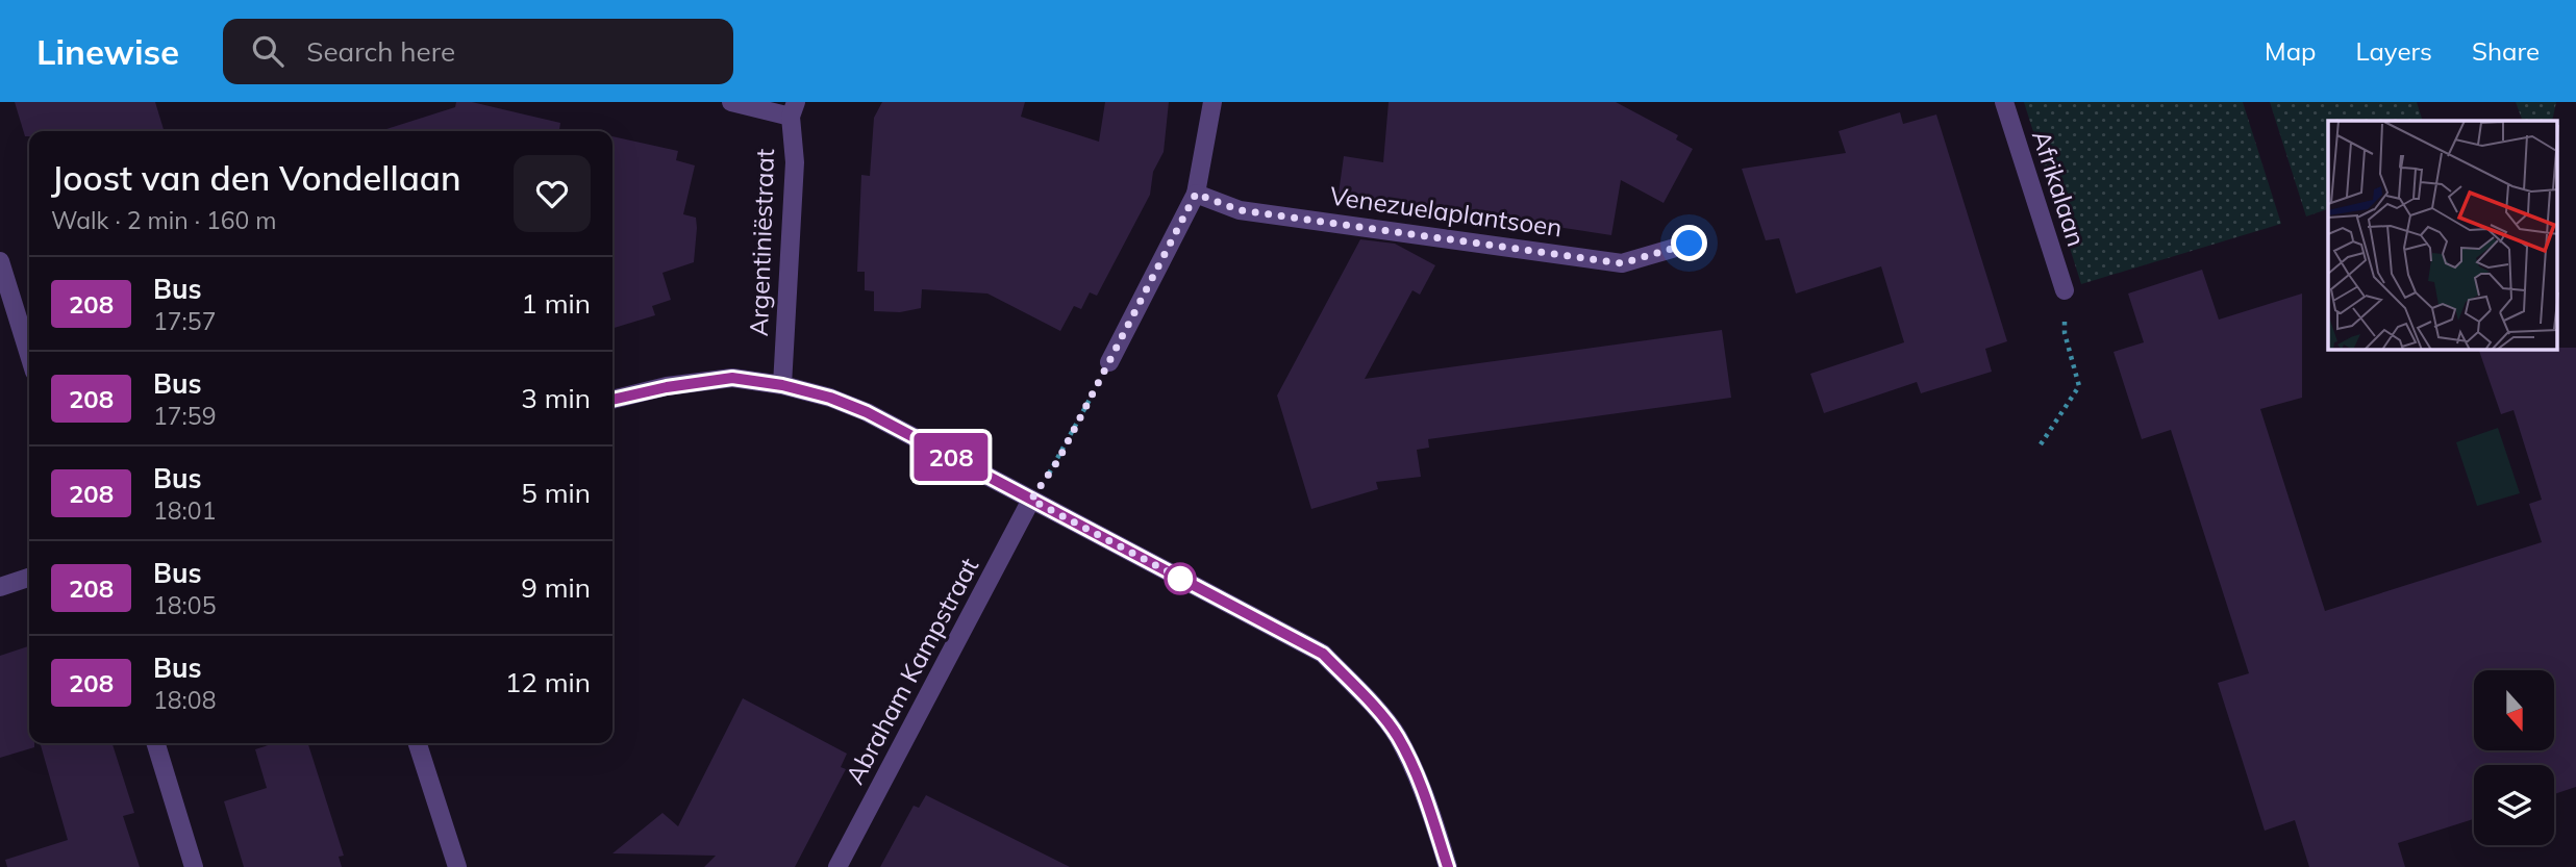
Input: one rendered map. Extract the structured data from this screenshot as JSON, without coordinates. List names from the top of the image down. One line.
{"streets":{"street":["Afrikalaan","Venezuelaplantsoen","Argentiniëstraat","Abraham Kampstraat"]},"lines":["bus line 208"],"north":"bottom","page":{"header":"Linewise","search":"Search here","nav":["Map","Layers","Share"],"on_map":"208","heading":["Joost van den Vondellaan","Walk · 2 min · 160 m"],"list":[{"mark":"208","name":"Bus","note":"17:57","value":"1 min"},{"mark":"208","name":"Bus","note":"17:59","value":"3 min"},{"mark":"208","name":"Bus","note":"18:01","value":"5 min"},{"mark":"208","name":"Bus","note":"18:05","value":"9 min"},{"mark":"208","name":"Bus","note":"18:08","value":"12 min"}]}}
